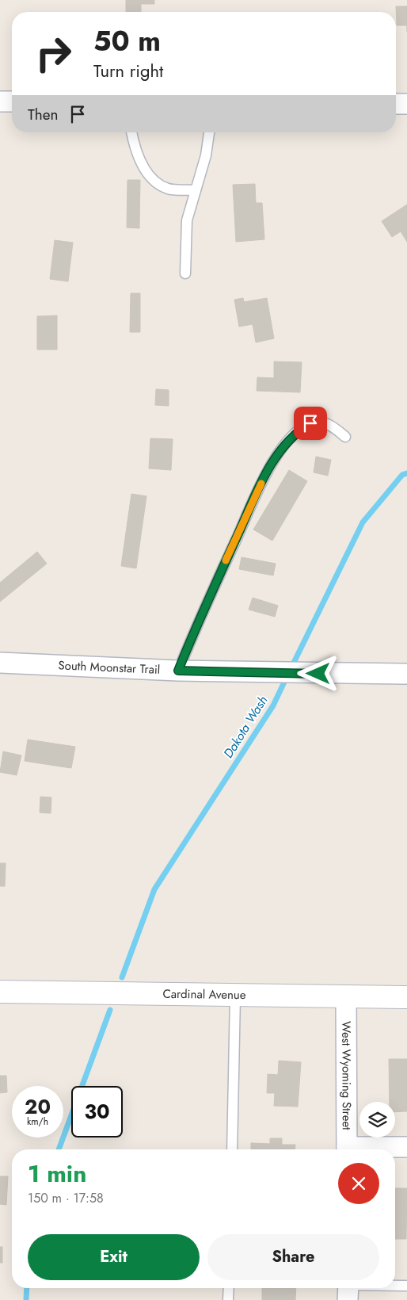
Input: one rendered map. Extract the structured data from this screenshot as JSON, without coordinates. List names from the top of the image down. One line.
{"streets":{"main road":["Cardinal Avenue"],"street":["South Moonstar Trail","West Wyoming Street"]},"crossings":[["Cardinal Avenue","West Wyoming Street"]],"water":["Dakota Wash"],"page":{"turn":["50 m","Turn right"],"then":"Then","speed":"20 km/h","limit":"30","heading":["1 min","150 m · 17:58"],"buttons":["Exit","Share"]}}
